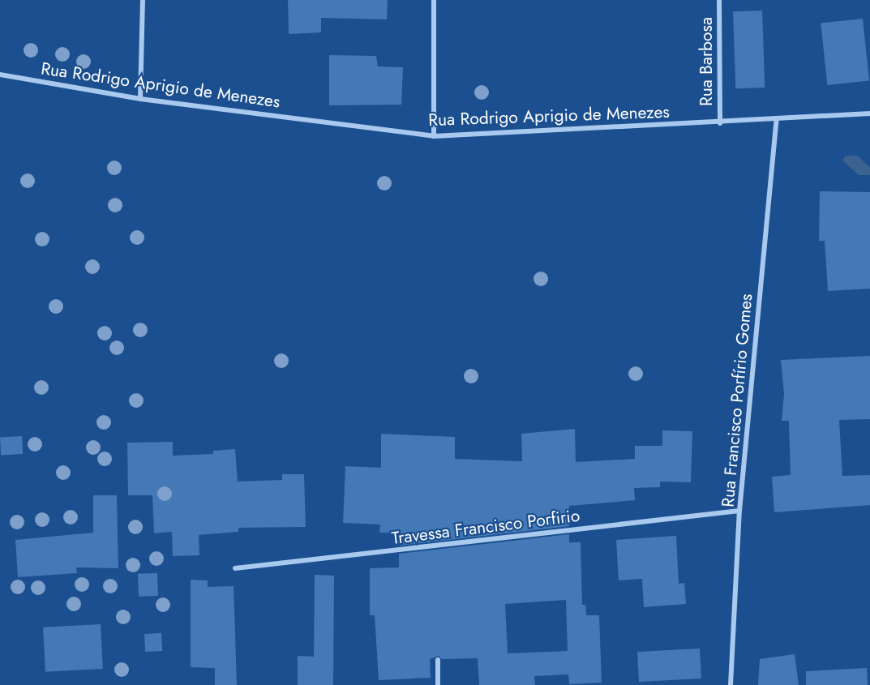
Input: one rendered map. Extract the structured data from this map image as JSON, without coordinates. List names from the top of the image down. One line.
{"streets":{"street":["Rua Barbosa","Rua Rodrigo Aprigio de Menezes","Rua Francisco Porfírio Gomes","Travessa Francisco Porfirio"]},"crossings":[["Rua Barbosa","Rua Rodrigo Aprigio de Menezes"],["Rua Rodrigo Aprigio de Menezes","Rua Francisco Porfírio Gomes"],["Rua Francisco Porfírio Gomes","Travessa Francisco Porfirio"]]}
